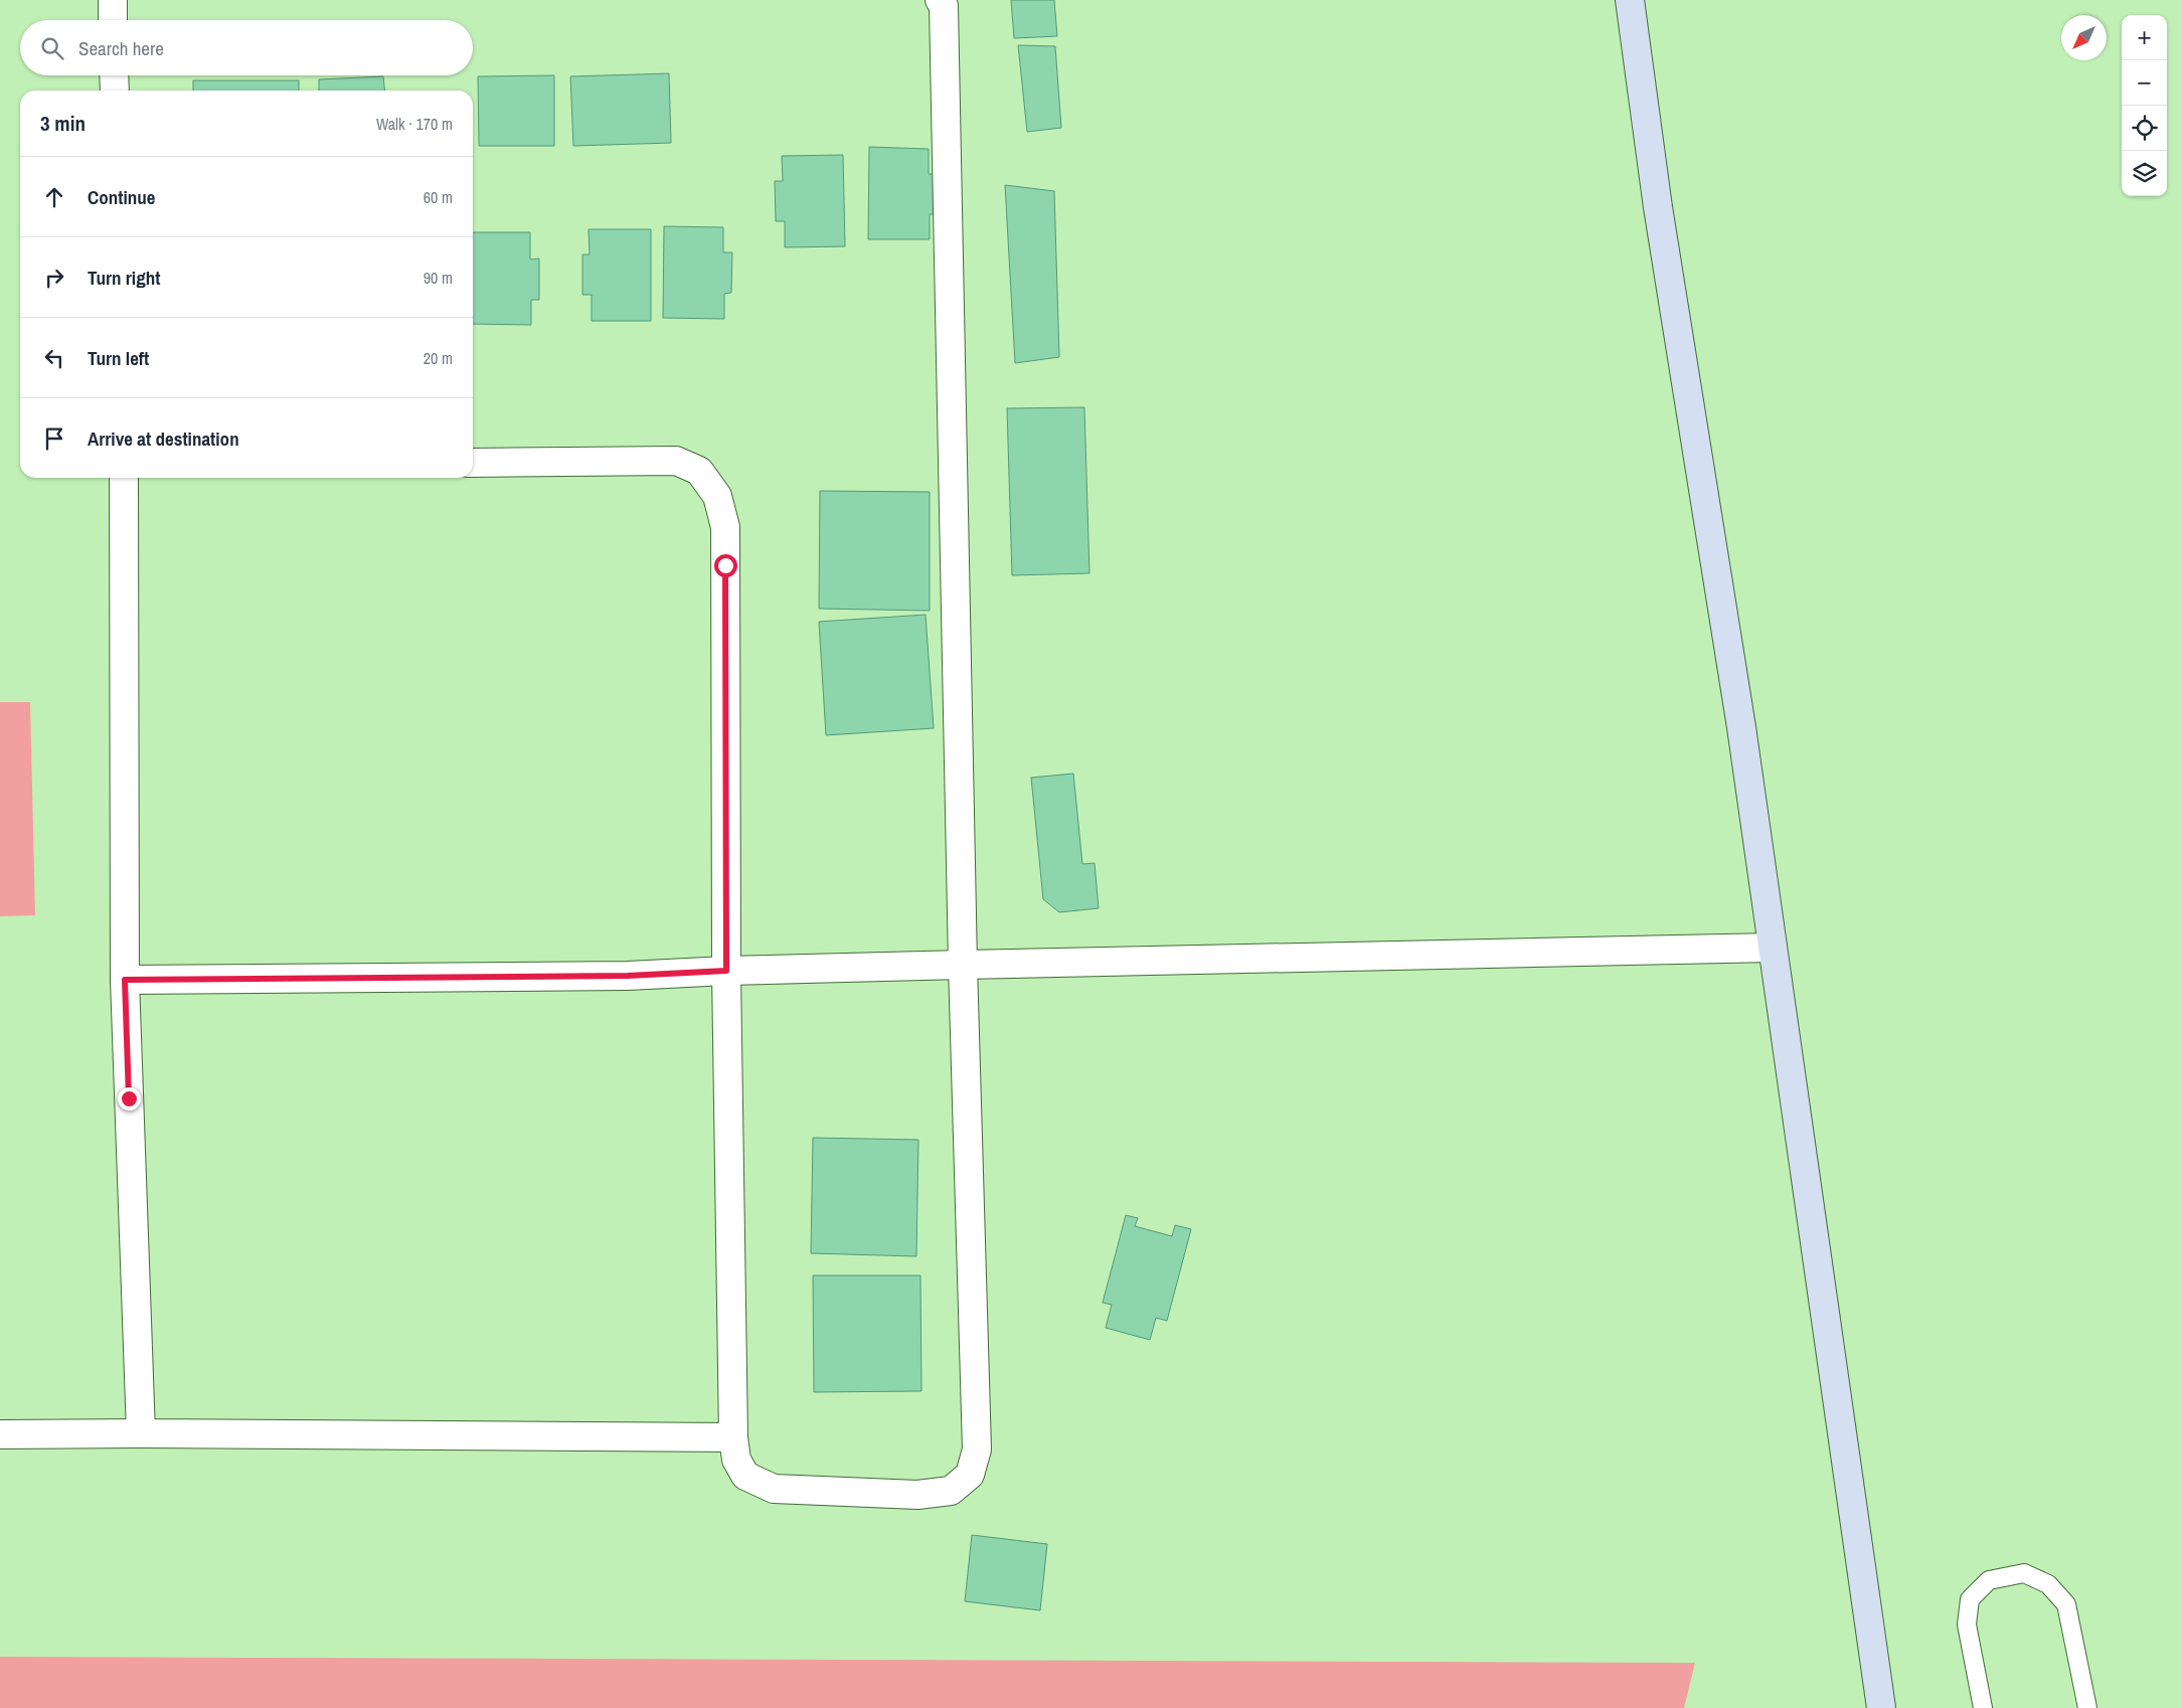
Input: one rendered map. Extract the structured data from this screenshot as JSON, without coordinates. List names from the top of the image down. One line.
{"north":"bottom left","page":{"map_buttons":["+","−"],"search":"Search here","heading":["3 min","Walk · 170 m"],"list":[["Continue","60 m"],["Turn right","90 m"],["Turn left","20 m"],"Arrive at destination"]}}
